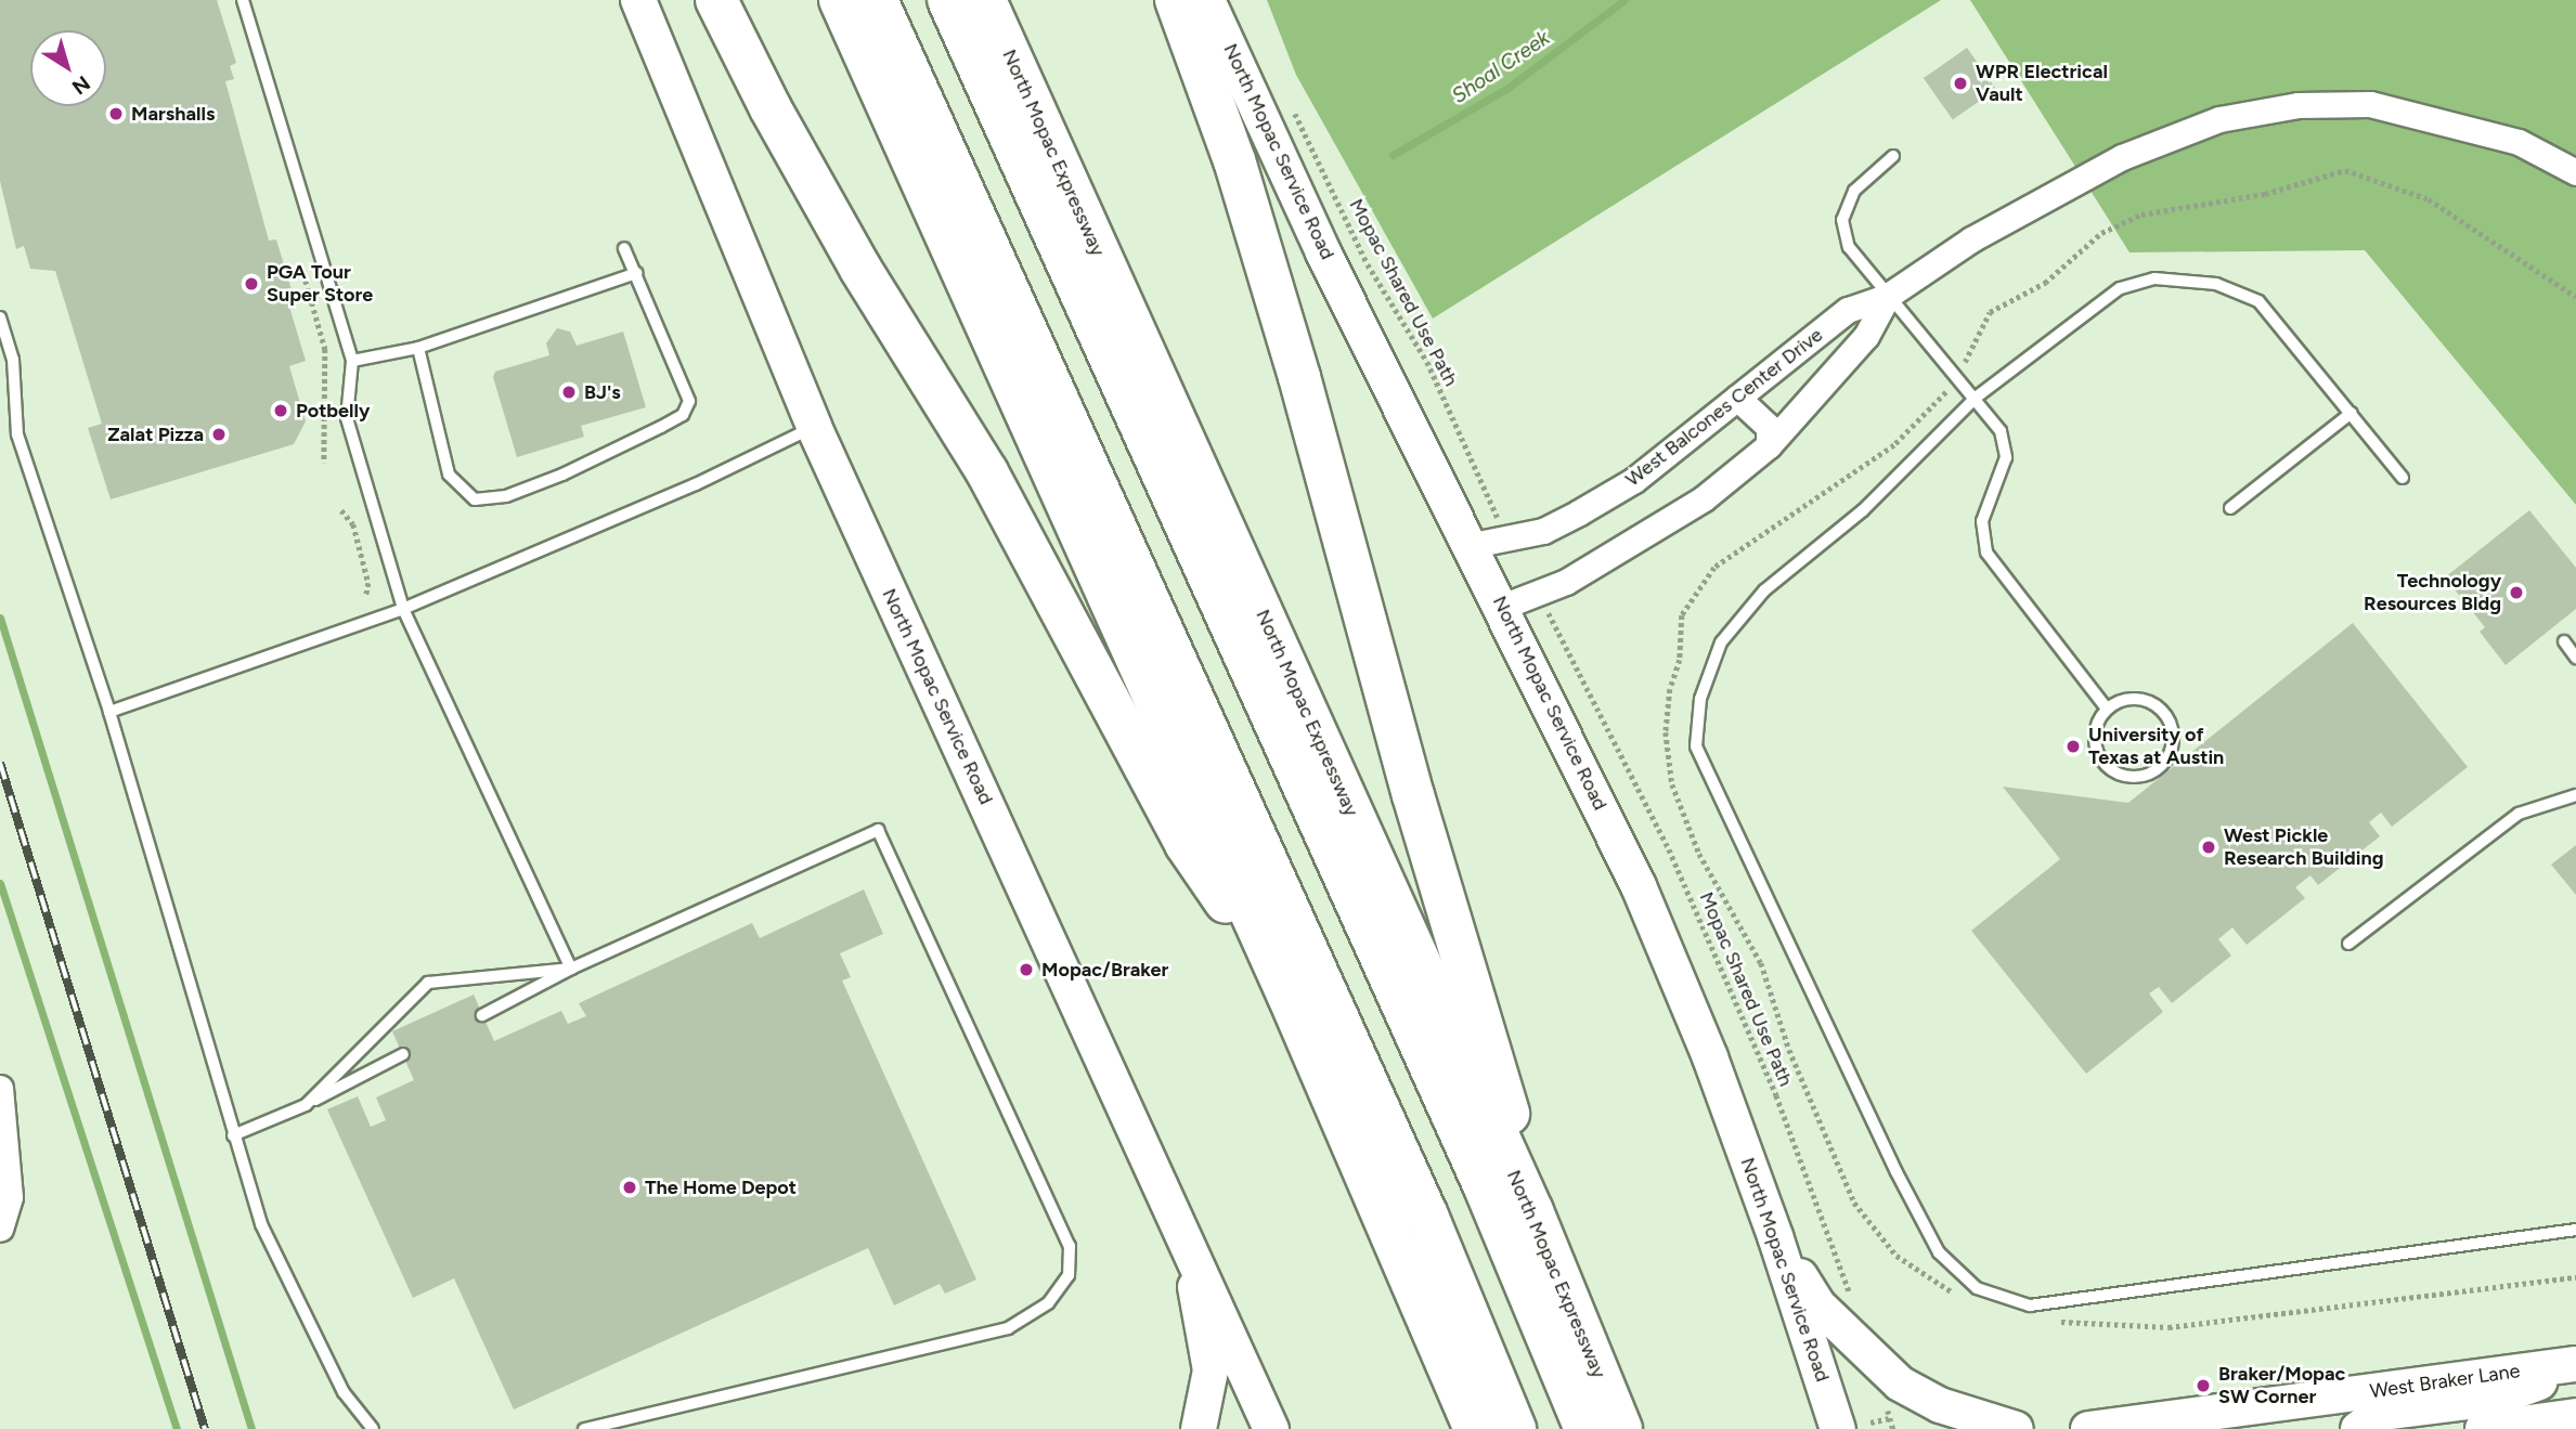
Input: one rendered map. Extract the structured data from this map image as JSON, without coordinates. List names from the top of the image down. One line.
{"streets":{"highway":["North Mopac Expressway"],"main road":["North Mopac Service Road","West Braker Lane"],"street":["West Balcones Center Drive"],"path":["Mopac Shared Use Path"]},"crossings":[["North Mopac Service Road","West Balcones Center Drive"]],"water":["Shoal Creek"],"places":["WPR Electrical Vault","Marshalls","PGA Tour Super Store","BJ's","Potbelly","Zalat Pizza","Technology Resources Bldg","University of Texas at Austin","West Pickle Research Building","Mopac/Braker","The Home Depot","Braker/Mopac SW Corner"],"north":"bottom right"}
